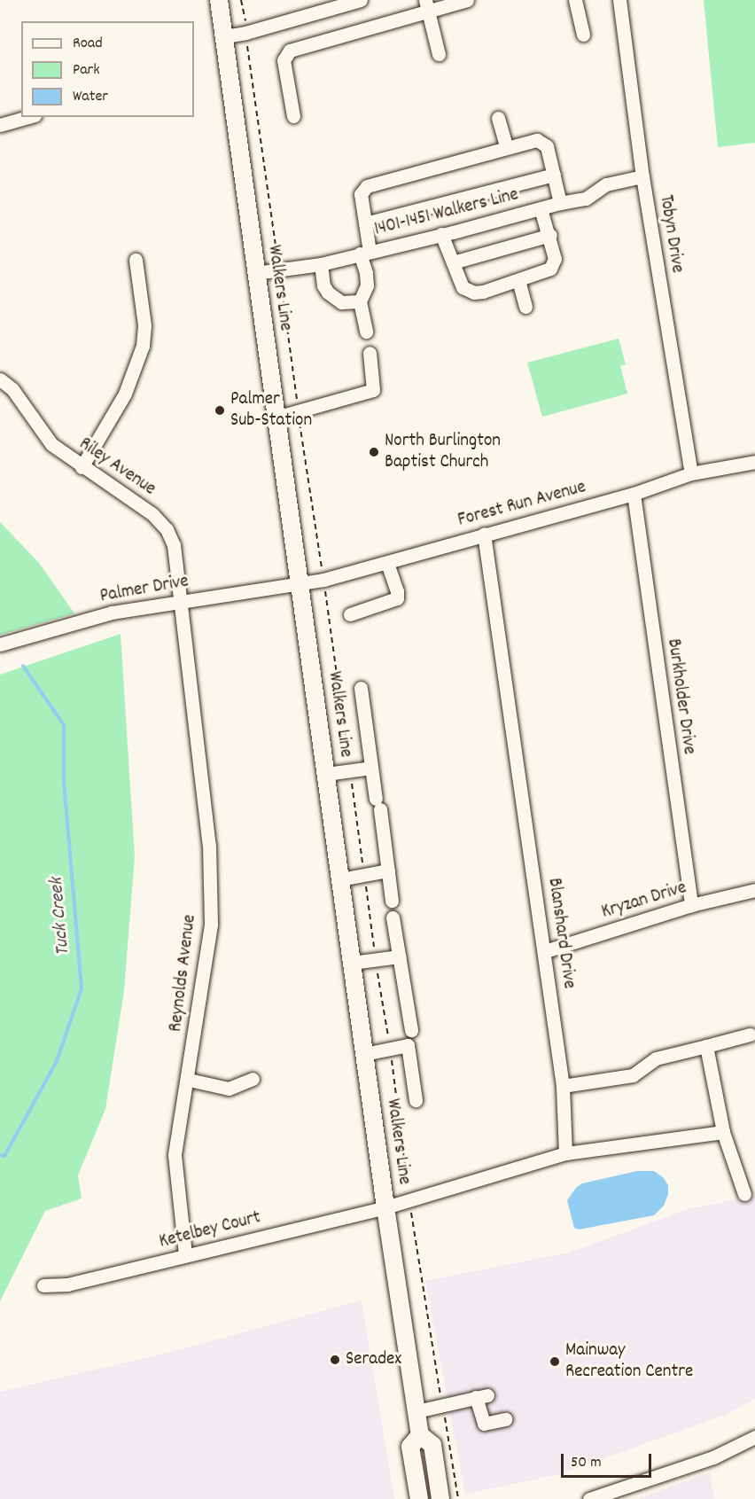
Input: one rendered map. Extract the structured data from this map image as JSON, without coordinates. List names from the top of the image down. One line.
{"streets":{"main road":["Walkers Line"],"street":["1401-1451 Walkers Line","Tobyn Drive","Riley Avenue","Forest Run Avenue","Palmer Drive","Burkholder Drive","Kryzan Drive","Blanshard Drive","Reynolds Avenue","Ketelbey Court"]},"crossings":[["1401-1451 Walkers Line","Tobyn Drive"],["1401-1451 Walkers Line","Walkers Line"],["Tobyn Drive","Forest Run Avenue"],["Walkers Line","Forest Run Avenue"],["Walkers Line","Palmer Drive"],["Walkers Line","Ketelbey Court"],["Riley Avenue","Palmer Drive"],["Riley Avenue","Reynolds Avenue"],["Forest Run Avenue","Palmer Drive"],["Forest Run Avenue","Burkholder Drive"],["Forest Run Avenue","Blanshard Drive"],["Palmer Drive","Reynolds Avenue"],["Burkholder Drive","Kryzan Drive"],["Kryzan Drive","Blanshard Drive"],["Reynolds Avenue","Ketelbey Court"]],"water":["Tuck Creek"],"places":["Palmer Sub-Station","North Burlington Baptist Church","Seradex","Mainway Recreation Centre"],"legend":["Road","Park","Water"],"scale_bar":"50 m"}
